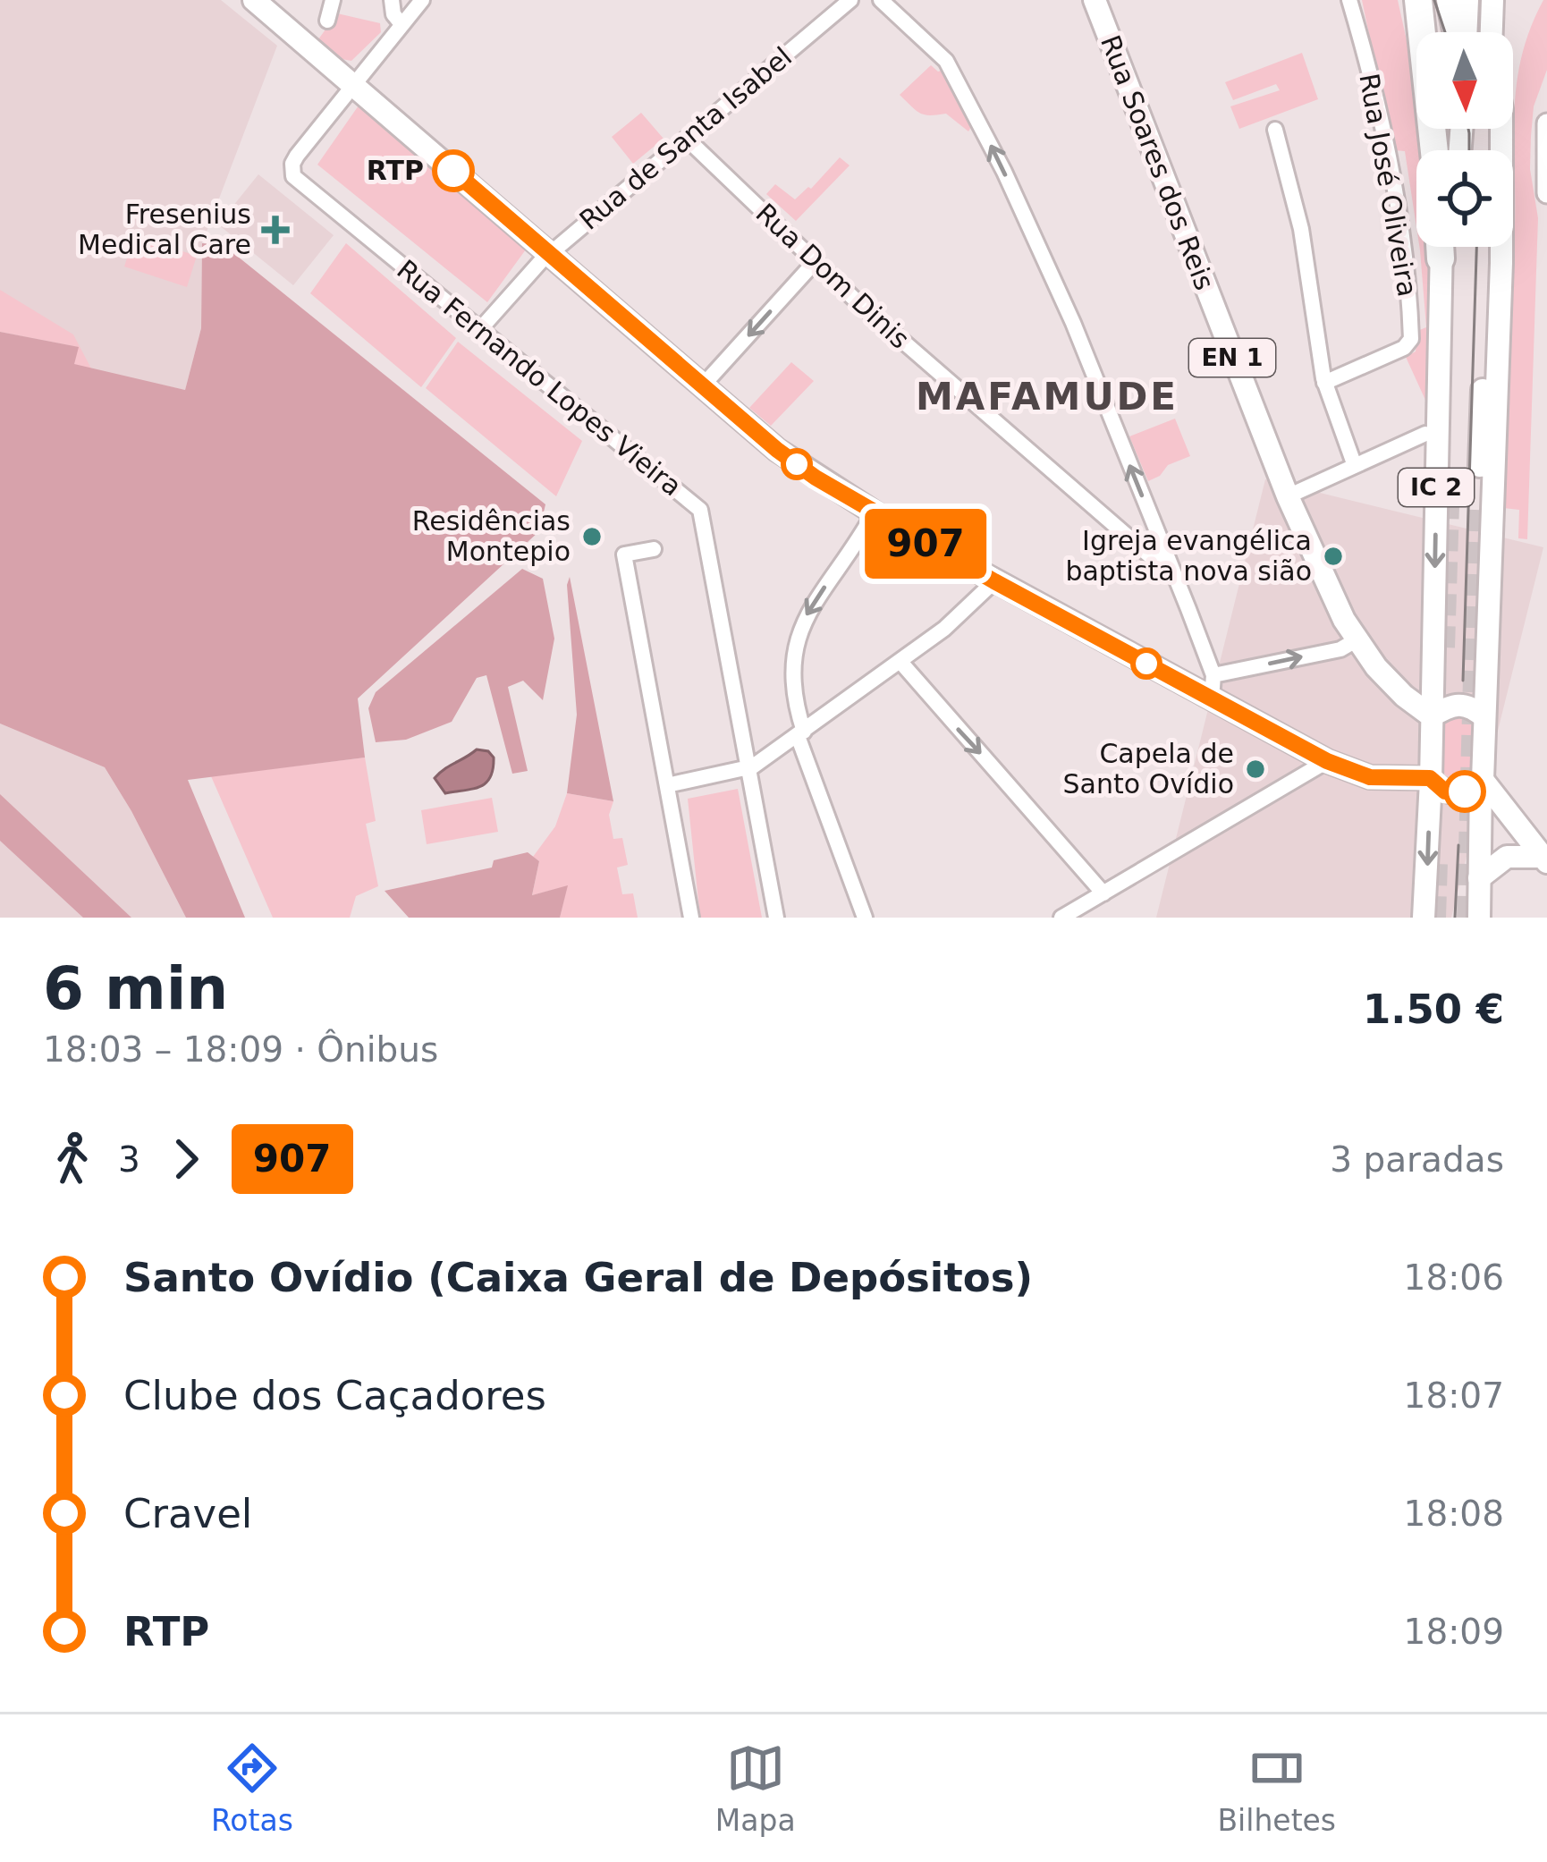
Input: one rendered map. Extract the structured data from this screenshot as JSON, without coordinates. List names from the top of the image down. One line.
{"streets":{"highway":["IC 2"],"main road":["Rua Soares dos Reis","EN 1"],"street":["Rua de Santa Isabel","Rua José Oliveira","Rua Dom Dinis","Rua Fernando Lopes Vieira"]},"crossings":[["Rua de Santa Isabel","Rua Dom Dinis"],["Rua de Santa Isabel","Rua Fernando Lopes Vieira"],["Rua Soares dos Reis","IC 2"]],"districts":["MAFAMUDE"],"places":{"other":["RTP","Residências Montepio","Igreja evangélica baptista nova sião","Capela de Santo Ovídio"],"health":["Fresenius Medical Care"]},"lines":["bus line 907"],"north":"bottom","page":{"on_map":"907","heading":["6 min","18:03 – 18:09 · Ônibus","1.50 €"],"legs":["3","907","3 paradas"],"list":[{"name":"Santo Ovídio (Caixa Geral de Depósitos)","value":"18:06"},{"name":"Clube dos Caçadores","value":"18:07"},{"name":"Cravel","value":"18:08"},{"name":"RTP","value":"18:09"}],"tabs":["Rotas","Mapa","Bilhetes"]}}
